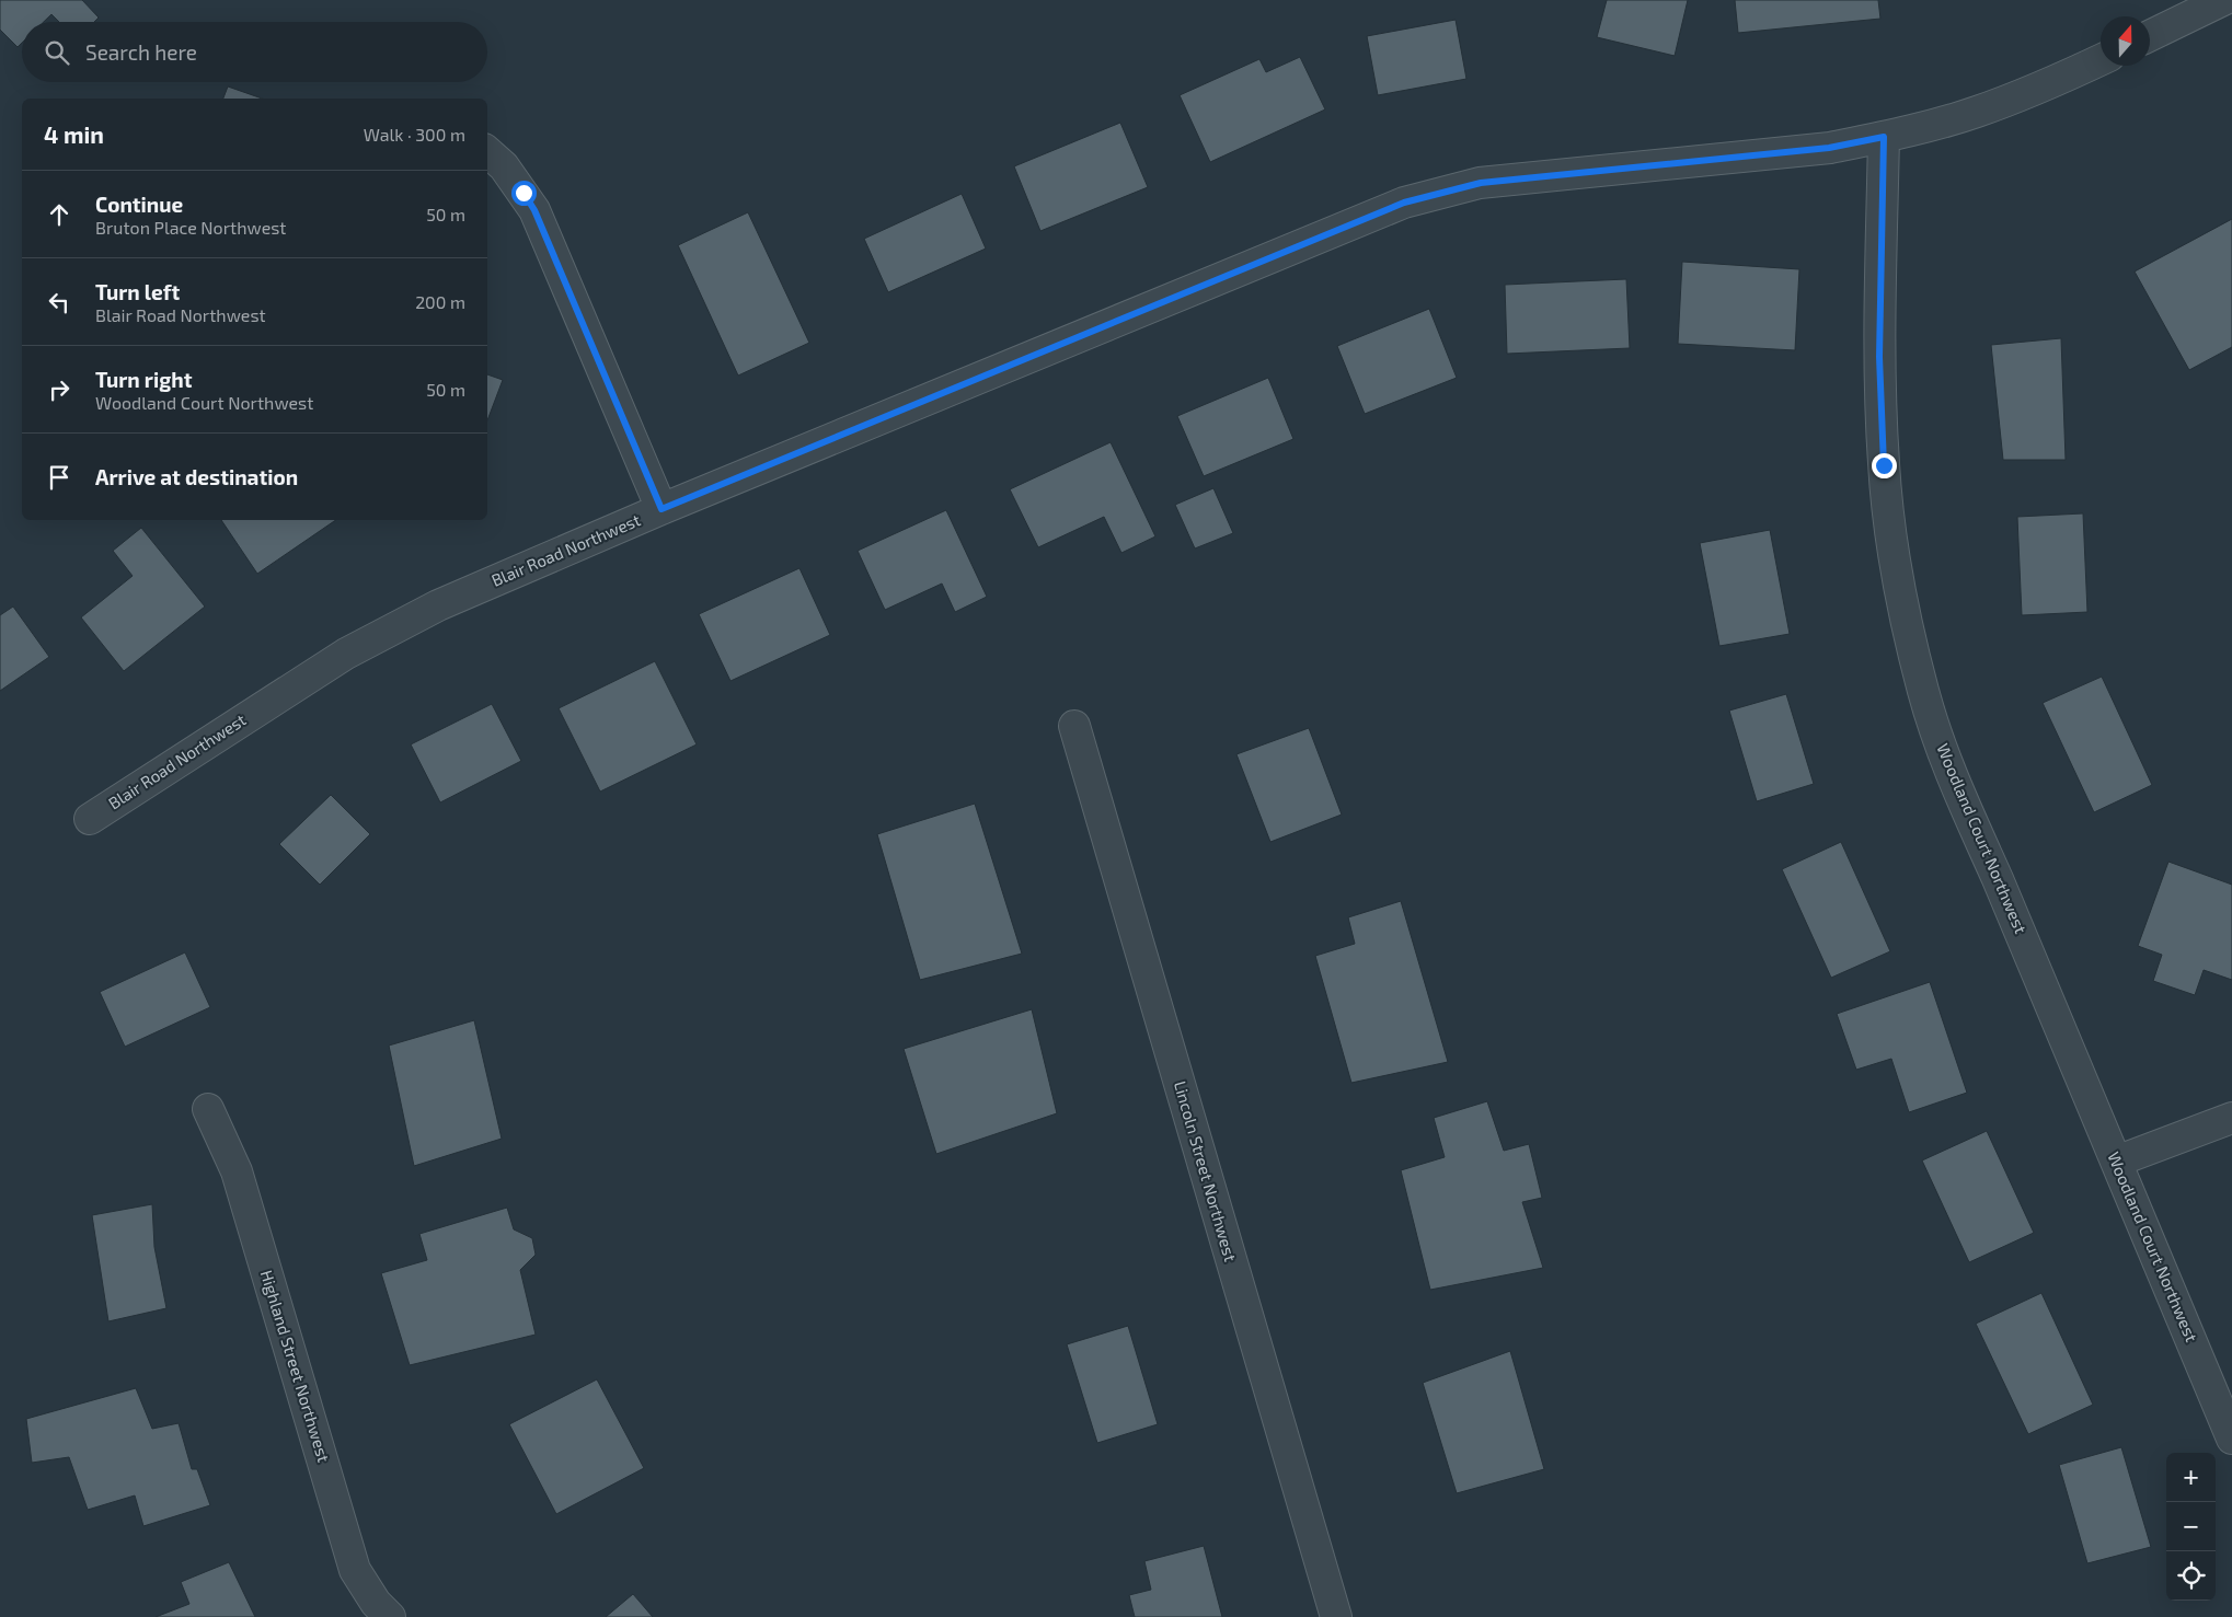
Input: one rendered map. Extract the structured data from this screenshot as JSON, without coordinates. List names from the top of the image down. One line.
{"streets":{"street":["Blair Road Northwest","Woodland Court Northwest","Lincoln Street Northwest","Highland Street Northwest"]},"crossings":[["Blair Road Northwest","Woodland Court Northwest"]],"north":"top","page":{"search":"Search here","heading":["4 min","Walk · 300 m"],"list":[["Continue","Bruton Place Northwest","50 m"],["Turn left","Blair Road Northwest","200 m"],["Turn right","Woodland Court Northwest","50 m"],"Arrive at destination"],"map_buttons":["+","−"]}}
